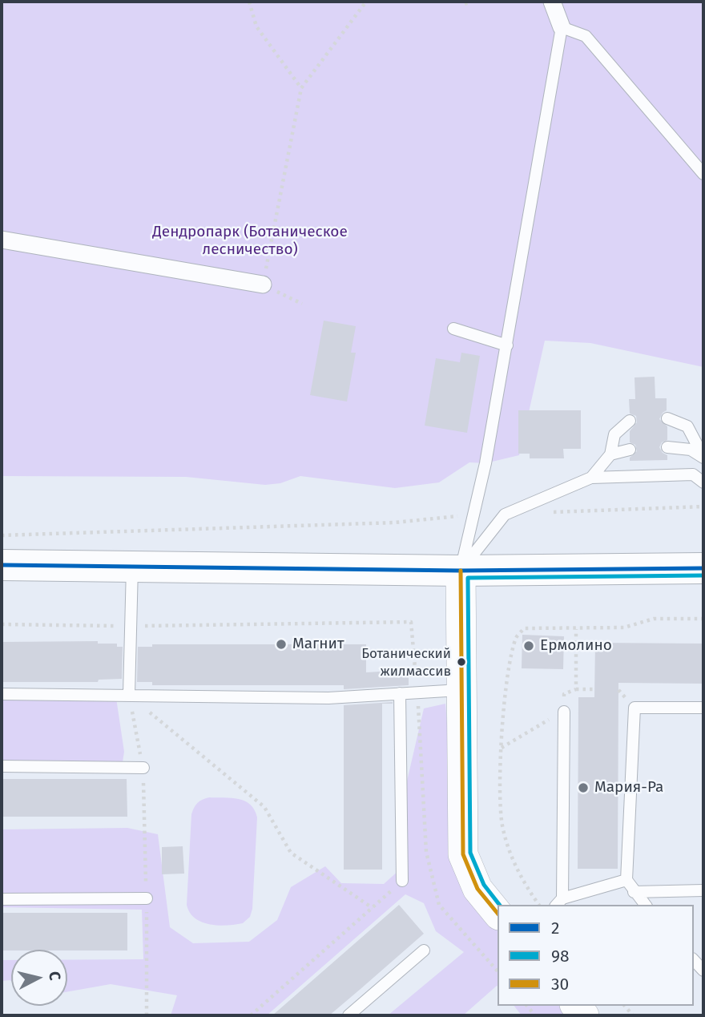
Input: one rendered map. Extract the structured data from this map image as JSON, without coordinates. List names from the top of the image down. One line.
{"parks":["Дендропарк (Ботаническое лесничество)"],"places":["Магнит","Ермолино","Ботанический жилмассив","Мария-Ра"],"lines":["transit line 2","transit line 30","transit line 98"],"legend":["2","98","30"],"north":"right"}
